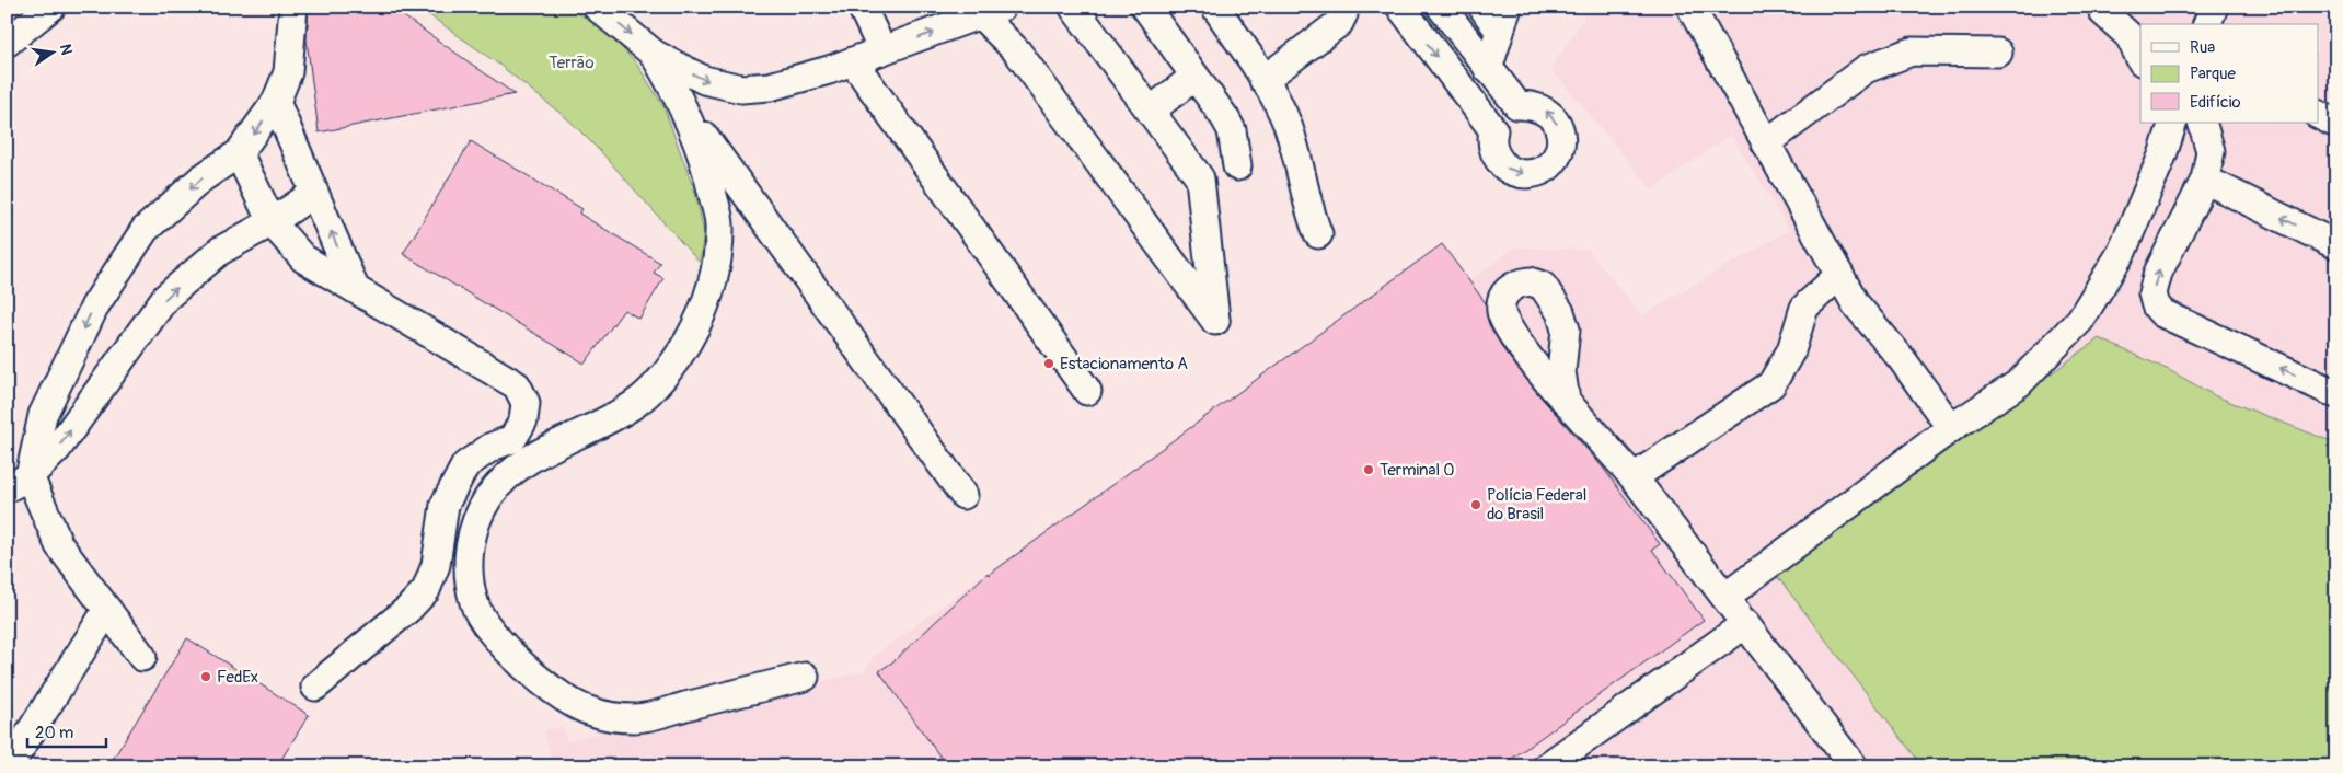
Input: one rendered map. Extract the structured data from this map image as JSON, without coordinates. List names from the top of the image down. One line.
{"parks":["Terrão"],"places":["Estacionamento A","Terminal 0","Polícia Federal do Brasil","FedEx"],"legend":["Rua","Parque","Edifício"],"scale_bar":"20 m","north":"right"}
